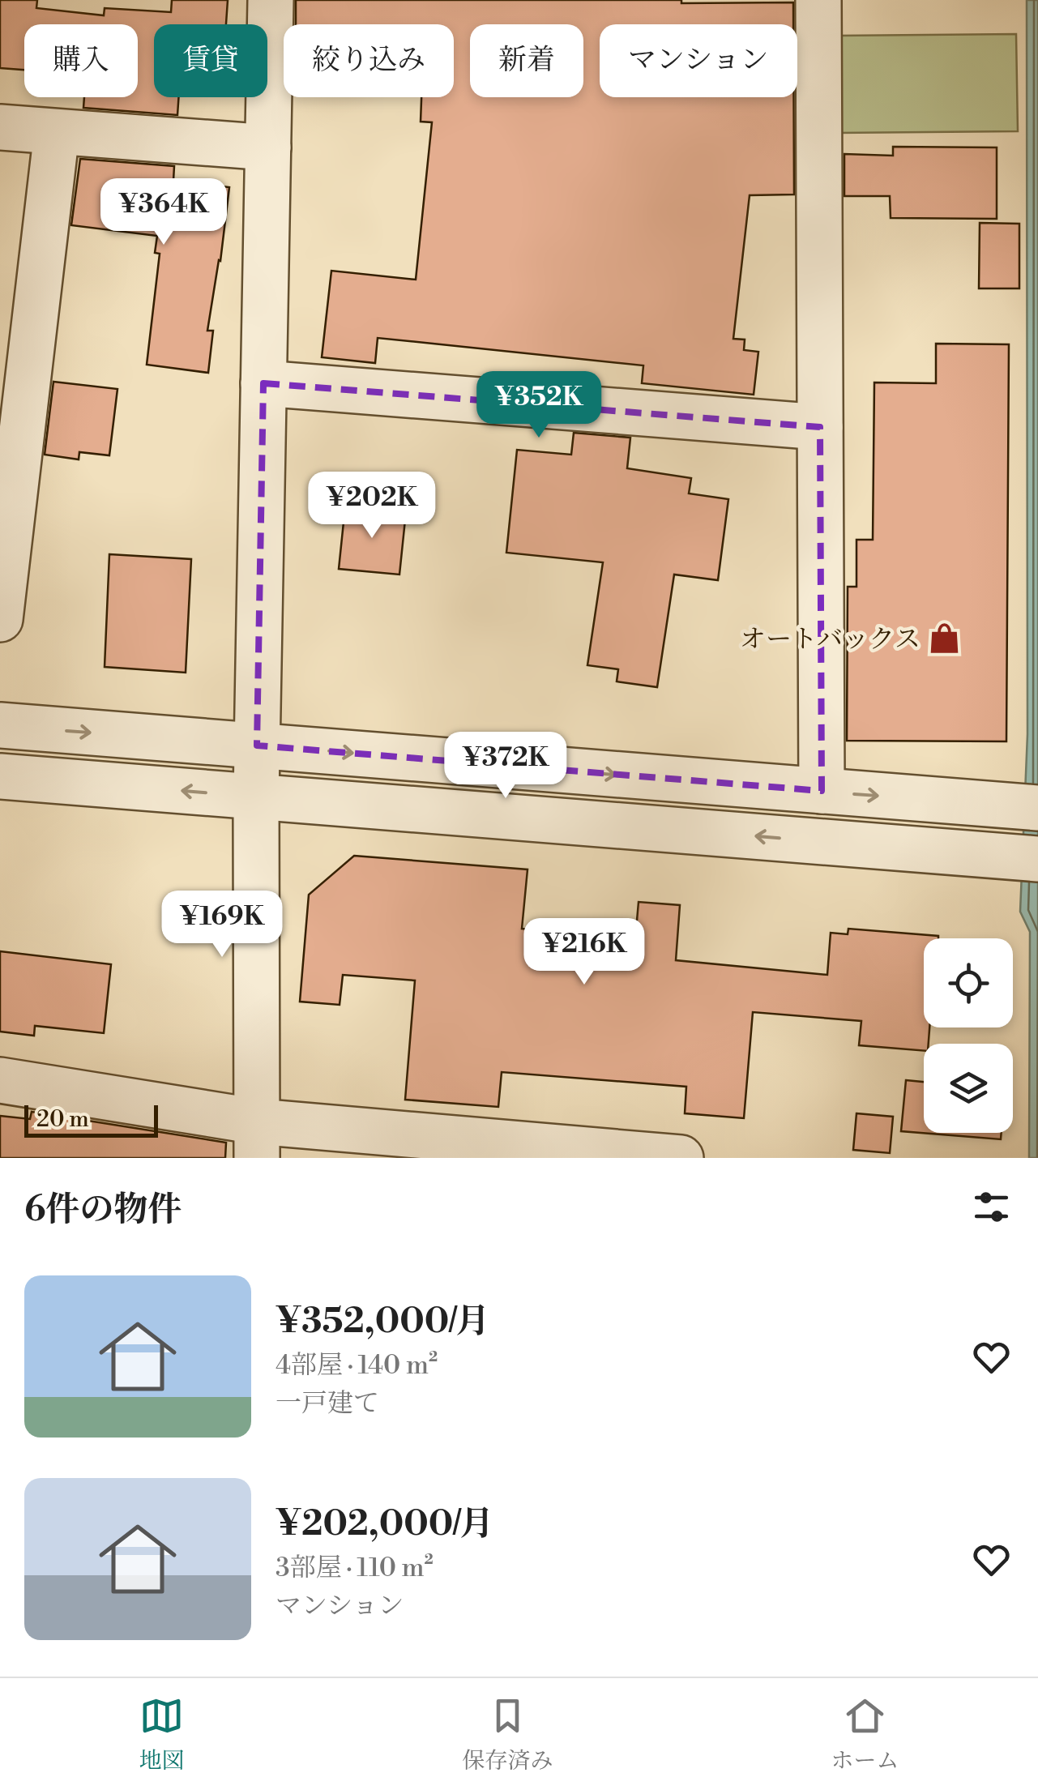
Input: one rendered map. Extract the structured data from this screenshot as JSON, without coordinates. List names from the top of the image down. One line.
{"places":{"shop":["オートバックス"]},"scale_bar":"20 m","page":{"chip":["購入","賃貸","絞り込み","新着","マンション"],"price":["¥364K","¥352K","¥202K","¥372K","¥169K","¥216K"],"scale":"20 m","heading":"6件の物件","list":[{"name":"¥352,000/月","note":"4部屋 · 140 m² · 一戸建て"},{"name":"¥202,000/月","note":"3部屋 · 110 m² · マンション"}],"tabs":["地図","保存済み","ホーム"]}}
